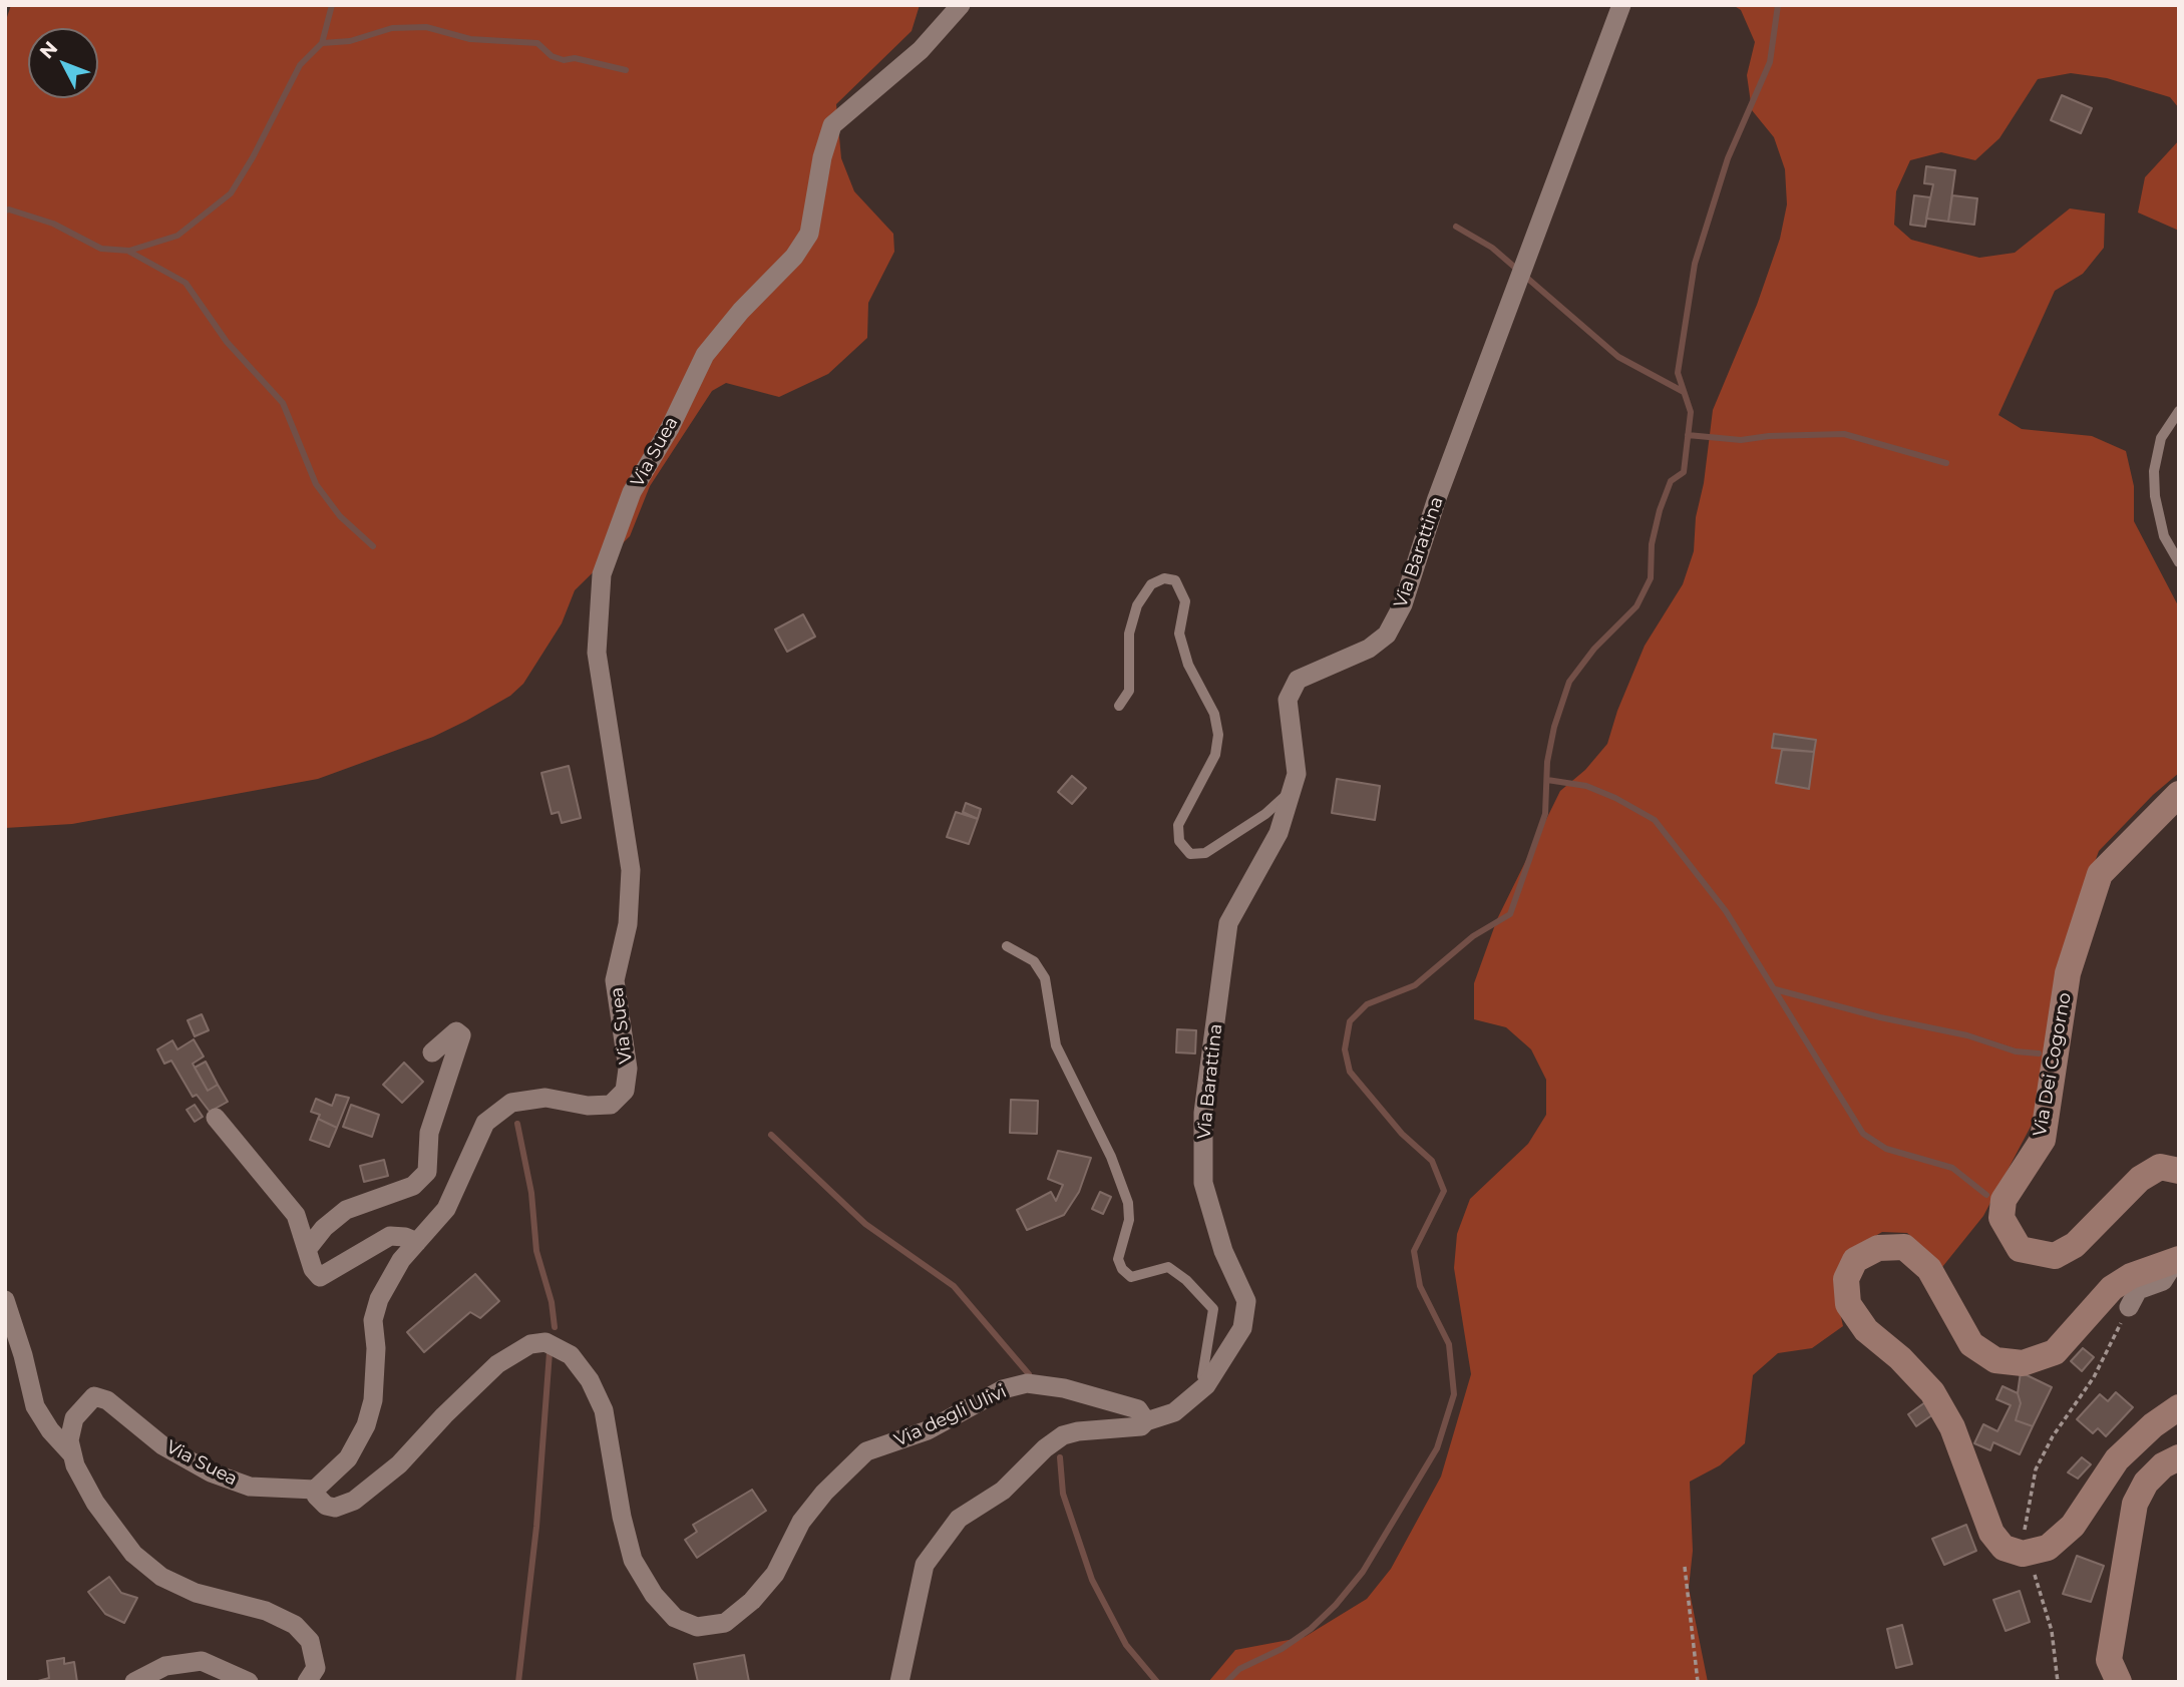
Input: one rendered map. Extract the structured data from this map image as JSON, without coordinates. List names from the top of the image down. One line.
{"streets":{"street":["Via Suea","Via Barattina","Via Dei Cogorno","Via degli Ulivi"]},"crossings":[["Via Suea","Via degli Ulivi"],["Via Barattina","Via degli Ulivi"]],"north":"top left"}
